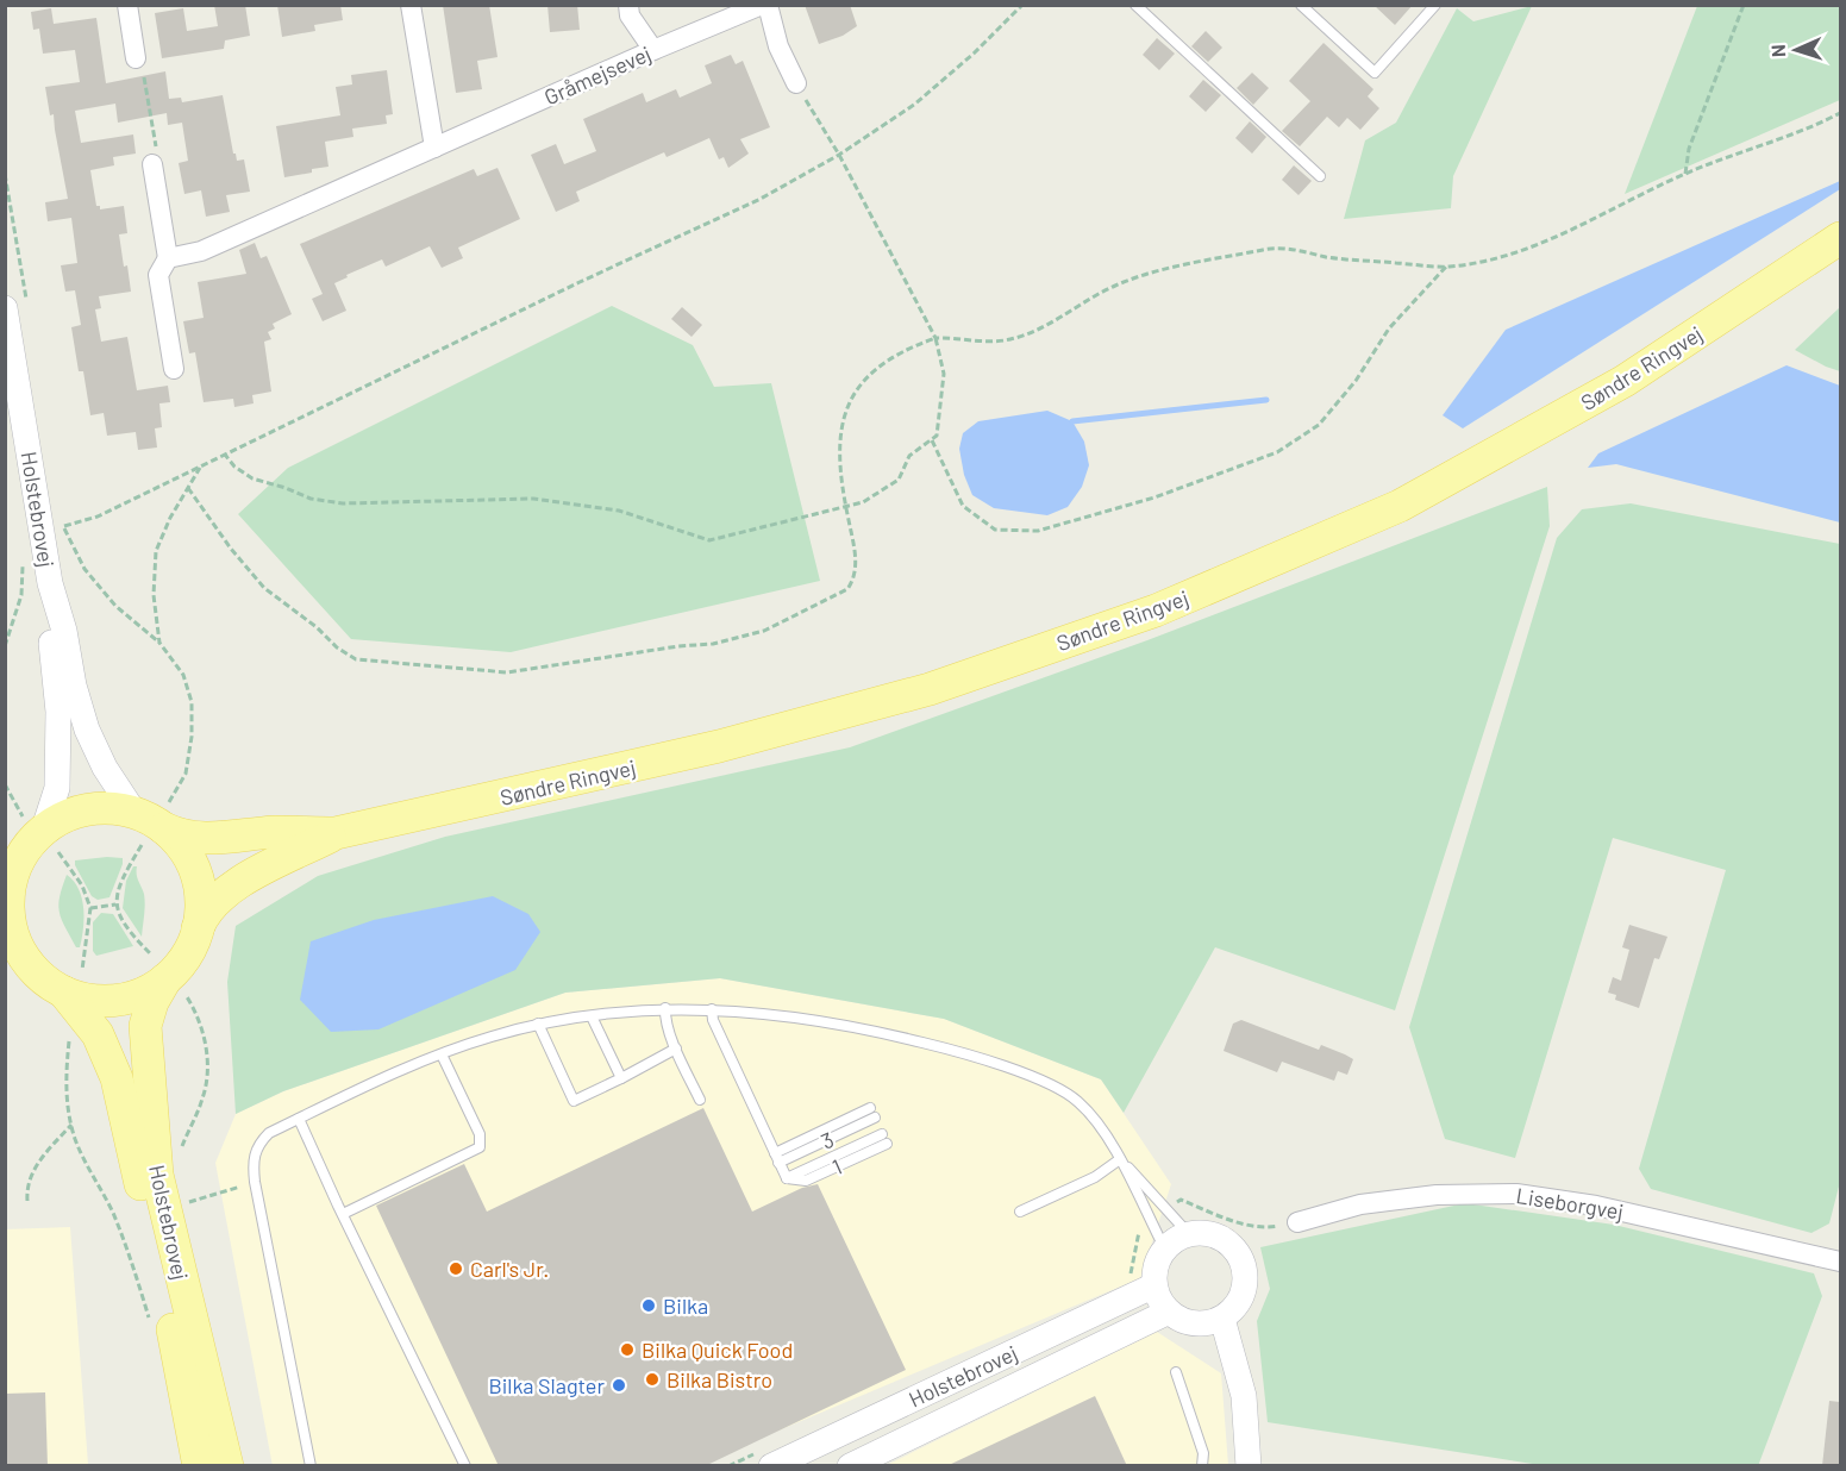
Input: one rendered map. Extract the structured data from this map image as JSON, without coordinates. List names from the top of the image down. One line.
{"streets":{"main road":["Søndre Ringvej","Holstebrovej"],"street":["Gråmejsevej","Liseborgvej"]},"crossings":[["Søndre Ringvej","Holstebrovej"]],"places":["Carl's Jr.","Bilka","Bilka Quick Food","Bilka Bistro","Bilka Slagter"],"north":"left"}
